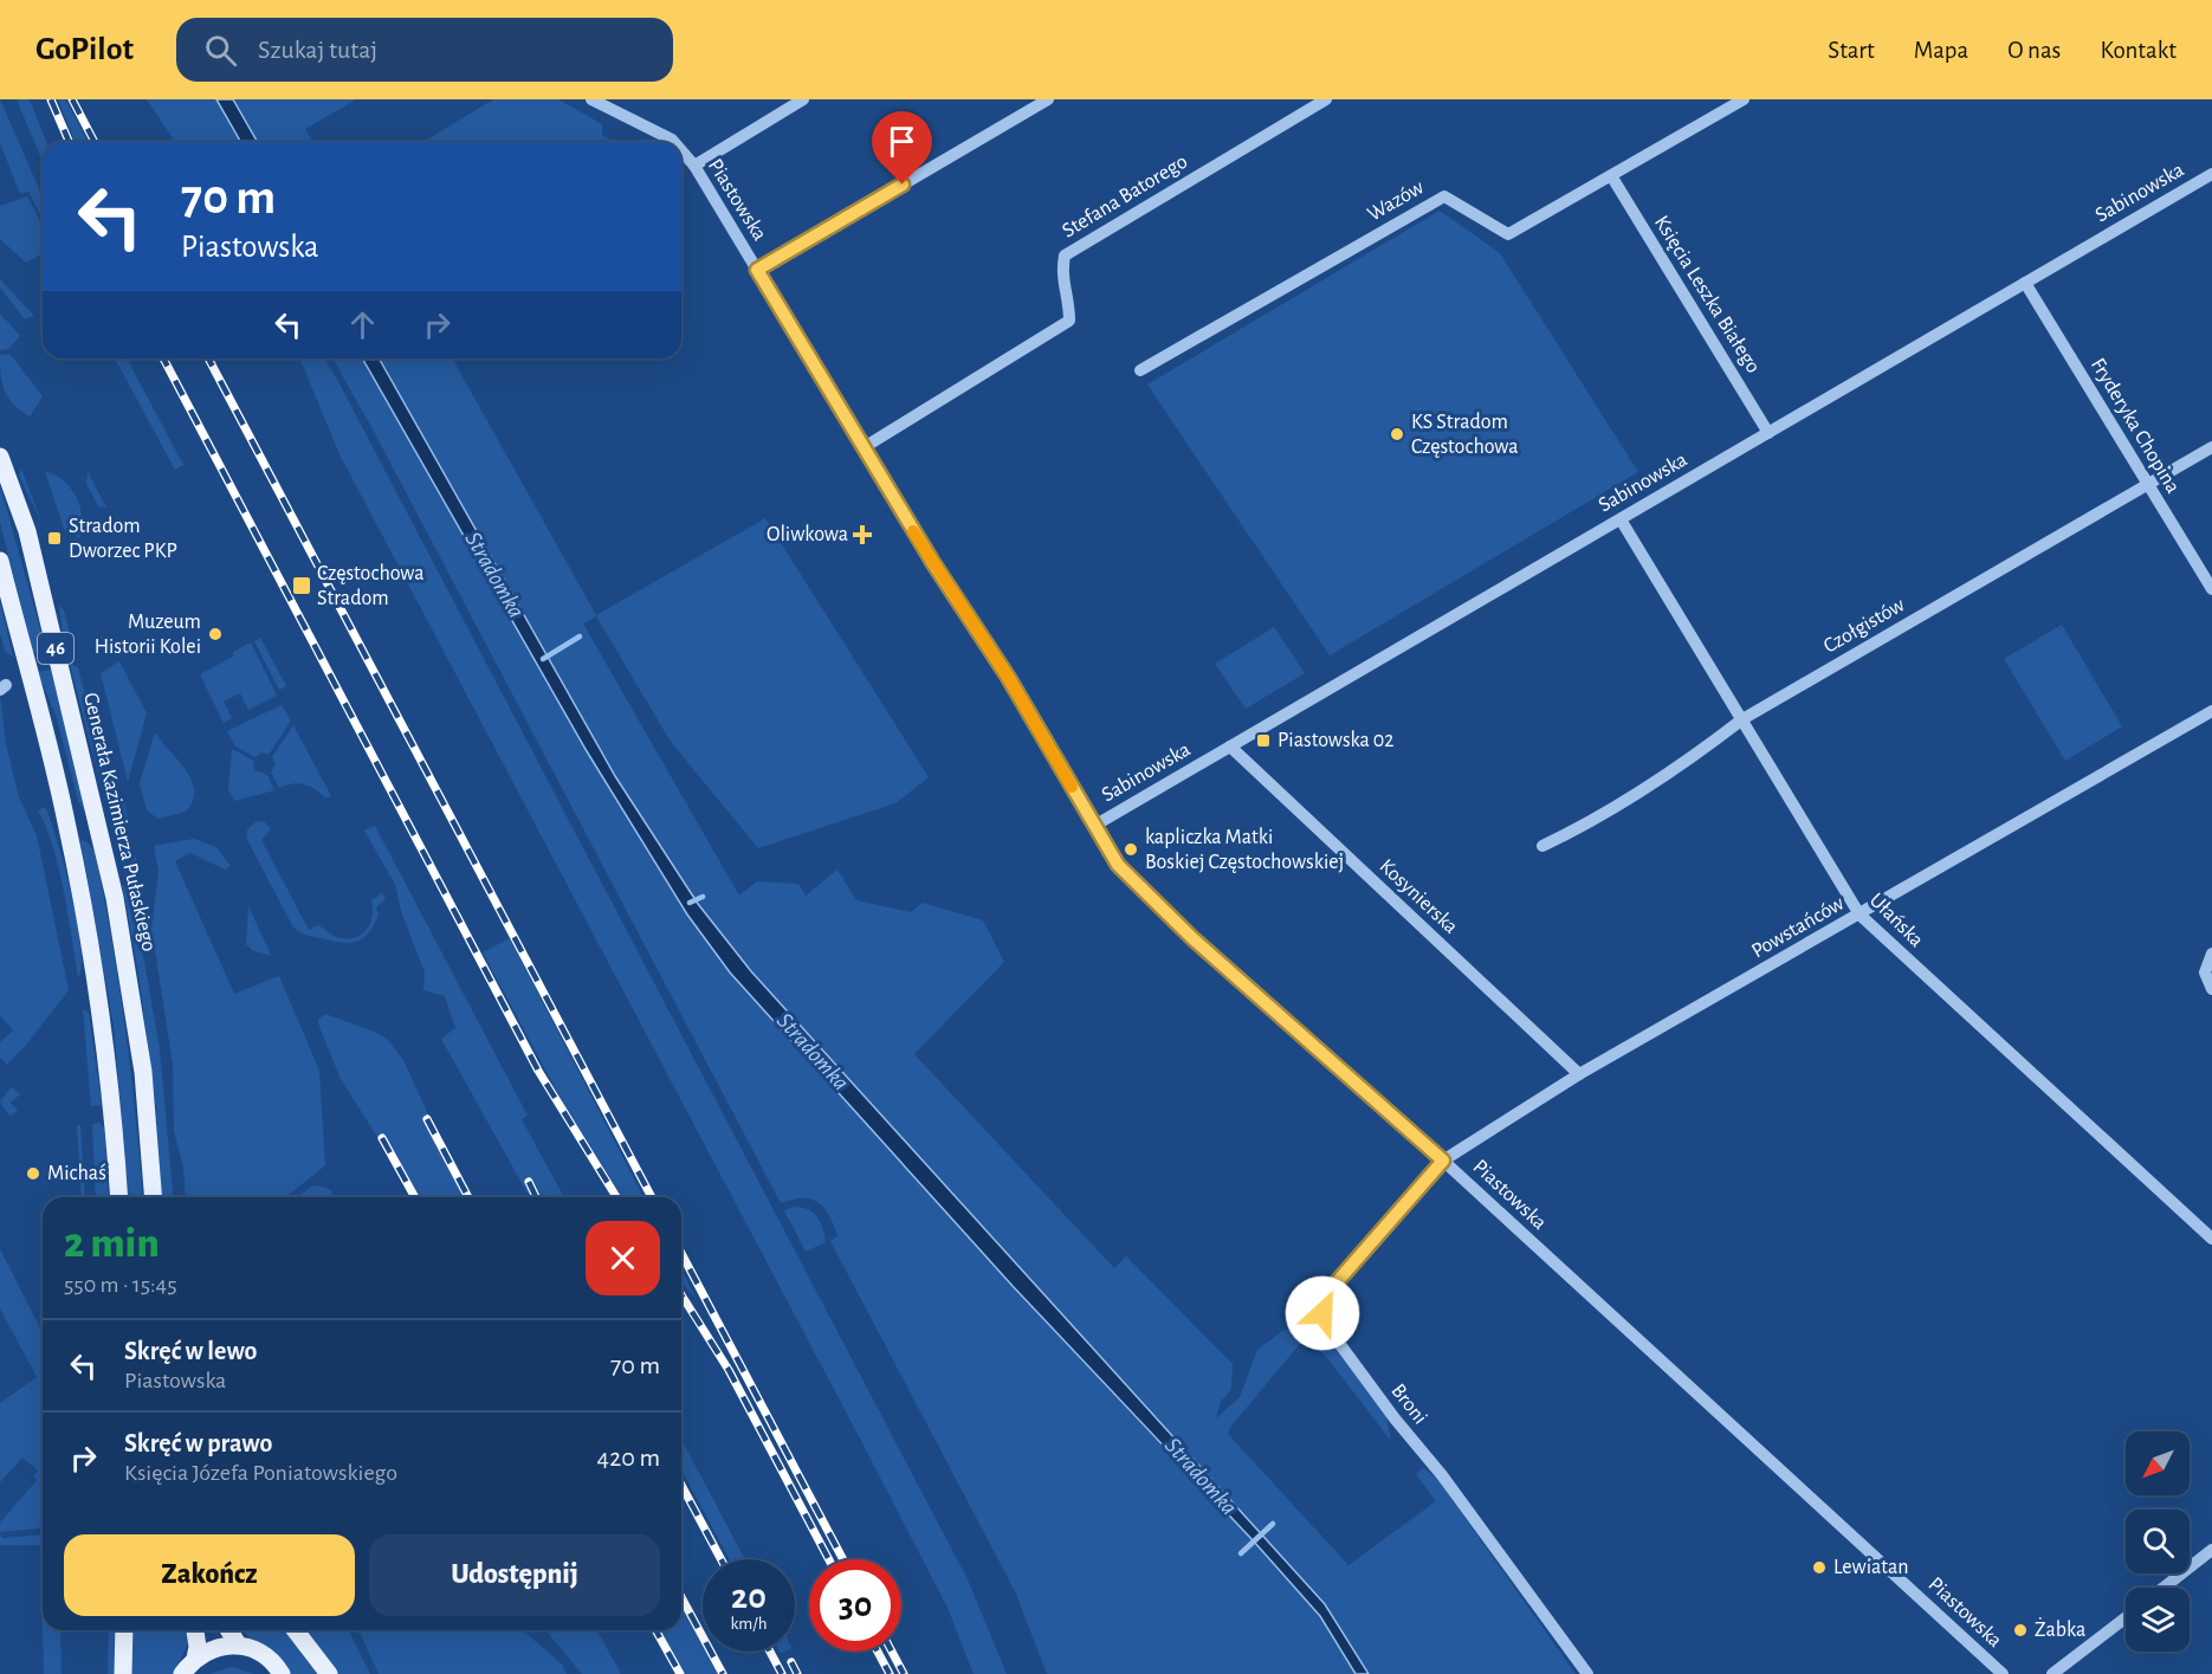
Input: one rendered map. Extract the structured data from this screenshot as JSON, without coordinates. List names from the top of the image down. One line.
{"streets":{"main road":["46","Generała Kazimierza Pułaskiego"],"street":["Sabinowska","Stefana Batorego","Piastowska","Wazów","Księcia Leszka Białego","Fryderyka Chopina","Czołgistów","Kosynierska","Ułańska","Powstańców","Broni"]},"crossings":[["Sabinowska","Piastowska"],["Sabinowska","Księcia Leszka Białego"],["Sabinowska","Fryderyka Chopina"],["Sabinowska","Kosynierska"],["Sabinowska","Ułańska"],["Stefana Batorego","Piastowska"],["Piastowska","Powstańców"],["Piastowska","Broni"],["Wazów","Księcia Leszka Białego"],["Fryderyka Chopina","Czołgistów"],["Czołgistów","Ułańska"],["Kosynierska","Powstańców"],["Ułańska","Powstańców"],["Powstańców","Broni"]],"water":["Stradomka"],"places":{"other":["KS Stradom Częstochowa","Muzeum Historii Kolei","kapliczka Matki Boskiej Częstochowskiej","Michaś","Lewiatan","Żabka"],"health":["Oliwkowa"],"transit":["Stradom Dworzec PKP","Częstochowa Stradom","Piastowska 02"]},"north":"bottom left","page":{"header":"GoPilot","search":"Szukaj tutaj","nav":["Start","Mapa","O nas","Kontakt"],"turn":["70 m","Piastowska"],"heading":["2 min","550 m · 15:45"],"list":[{"name":"Skręć w lewo","note":"Piastowska","value":"70 m"},{"name":"Skręć w prawo","note":"Księcia Józefa Poniatowskiego","value":"420 m"}],"buttons":["Zakończ","Udostępnij"],"speed":"20 km/h","limit":"30"}}
